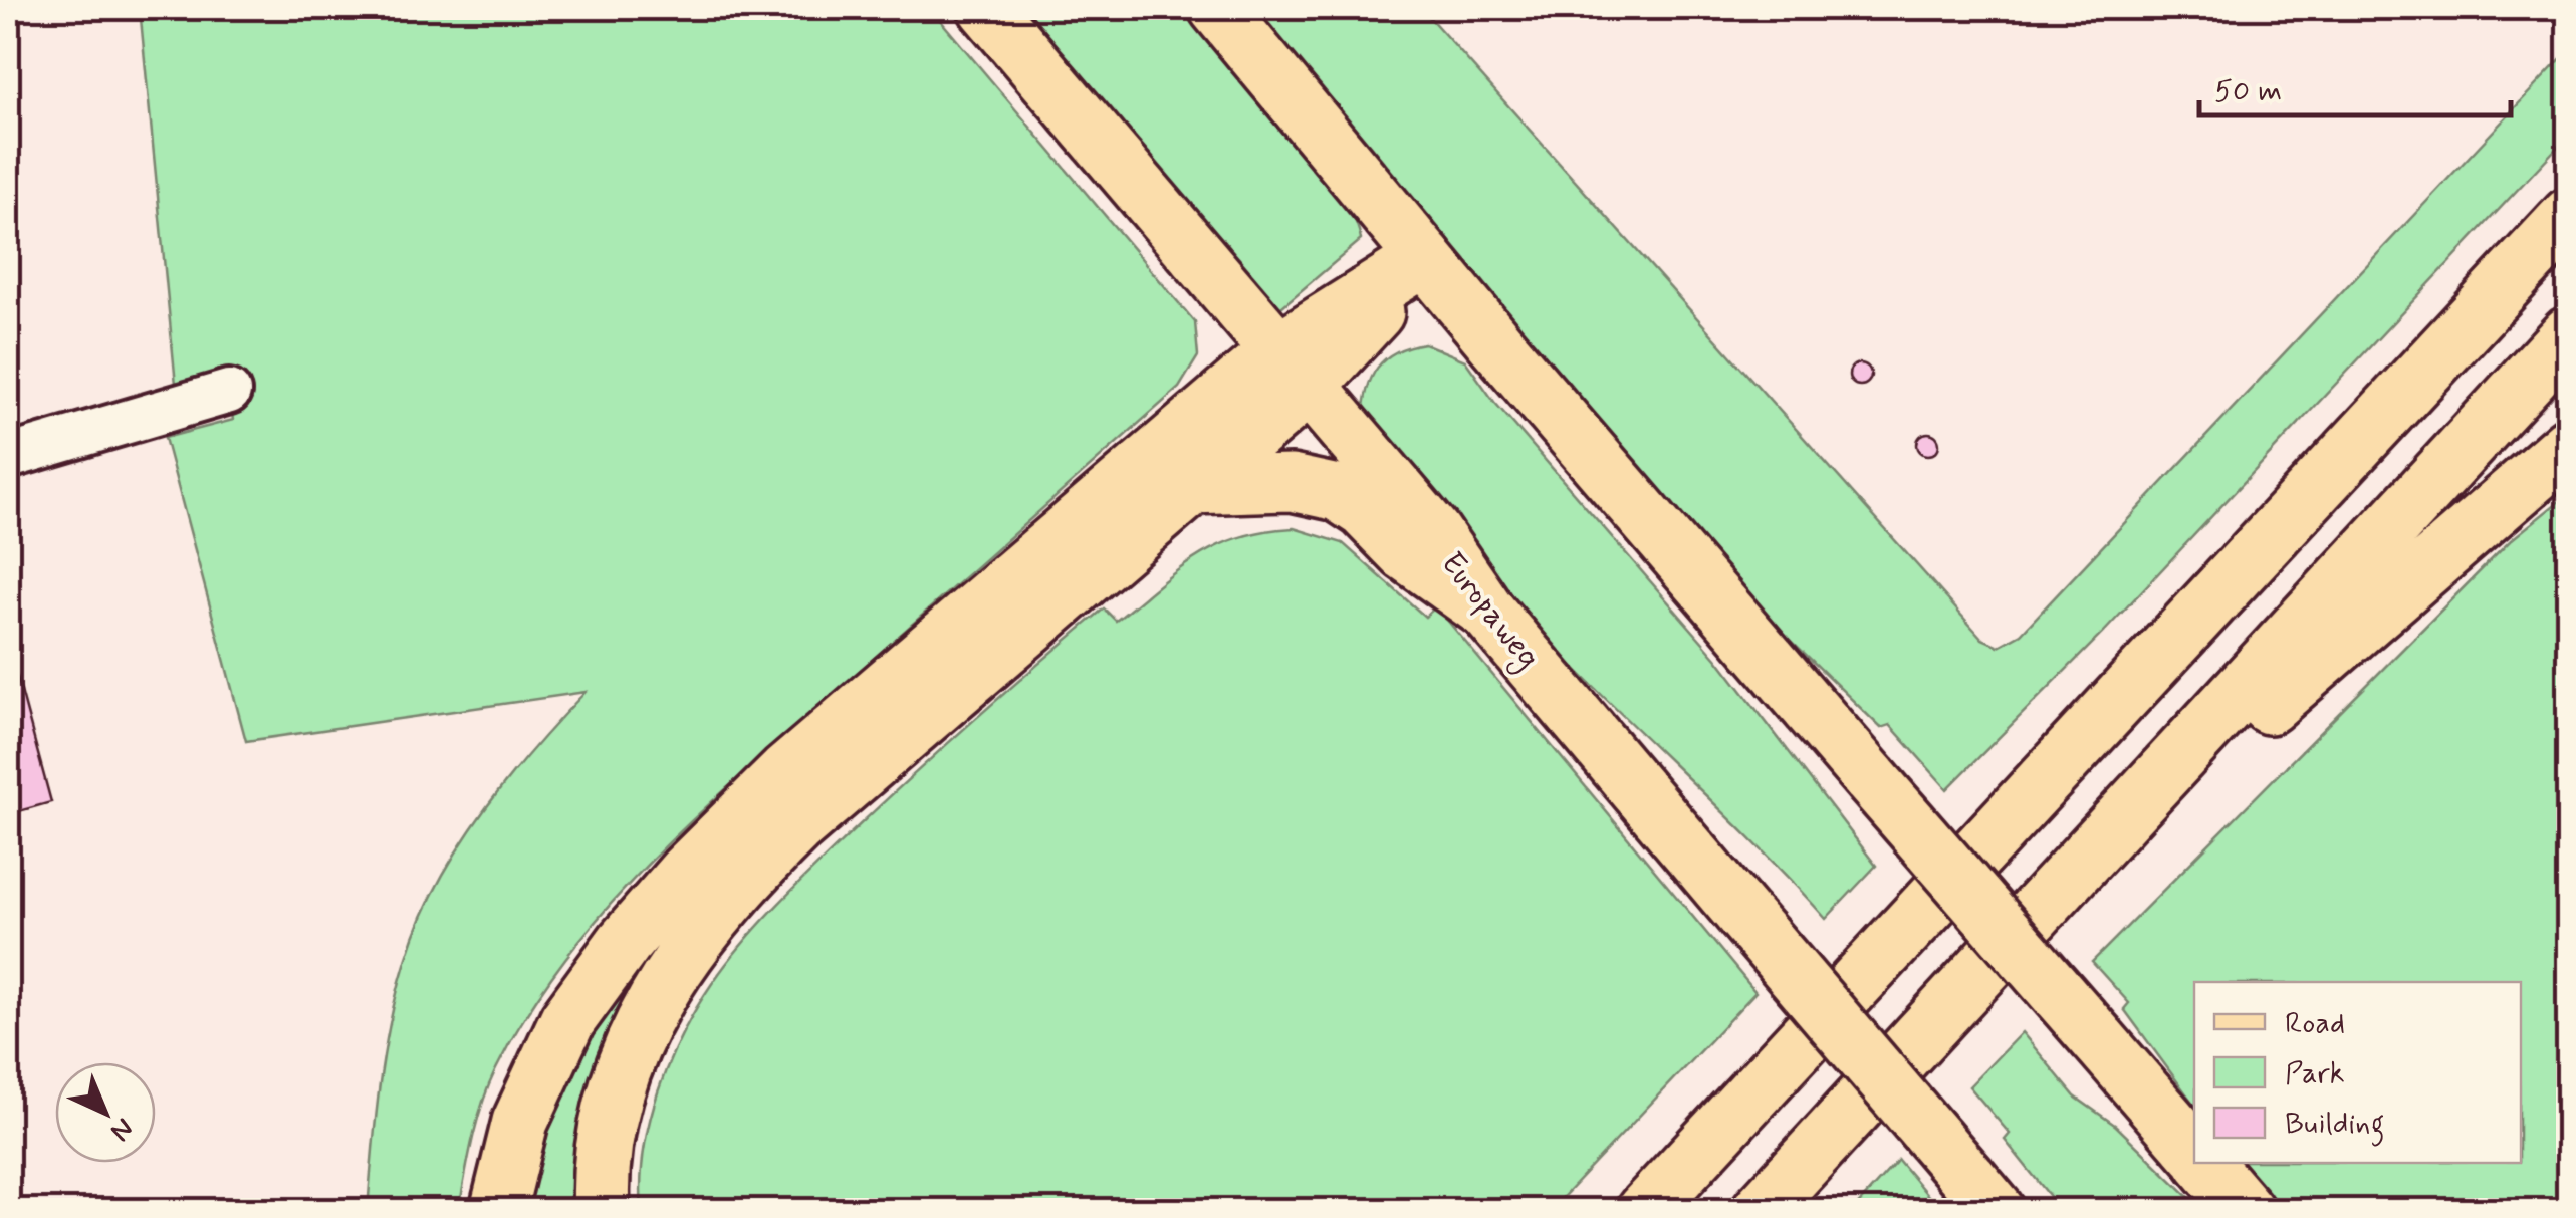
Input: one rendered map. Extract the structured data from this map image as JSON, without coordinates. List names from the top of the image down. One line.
{"streets":{"main road":["Europaweg"]},"legend":["Road","Park","Building"],"scale_bar":"50 m","north":"bottom right"}
